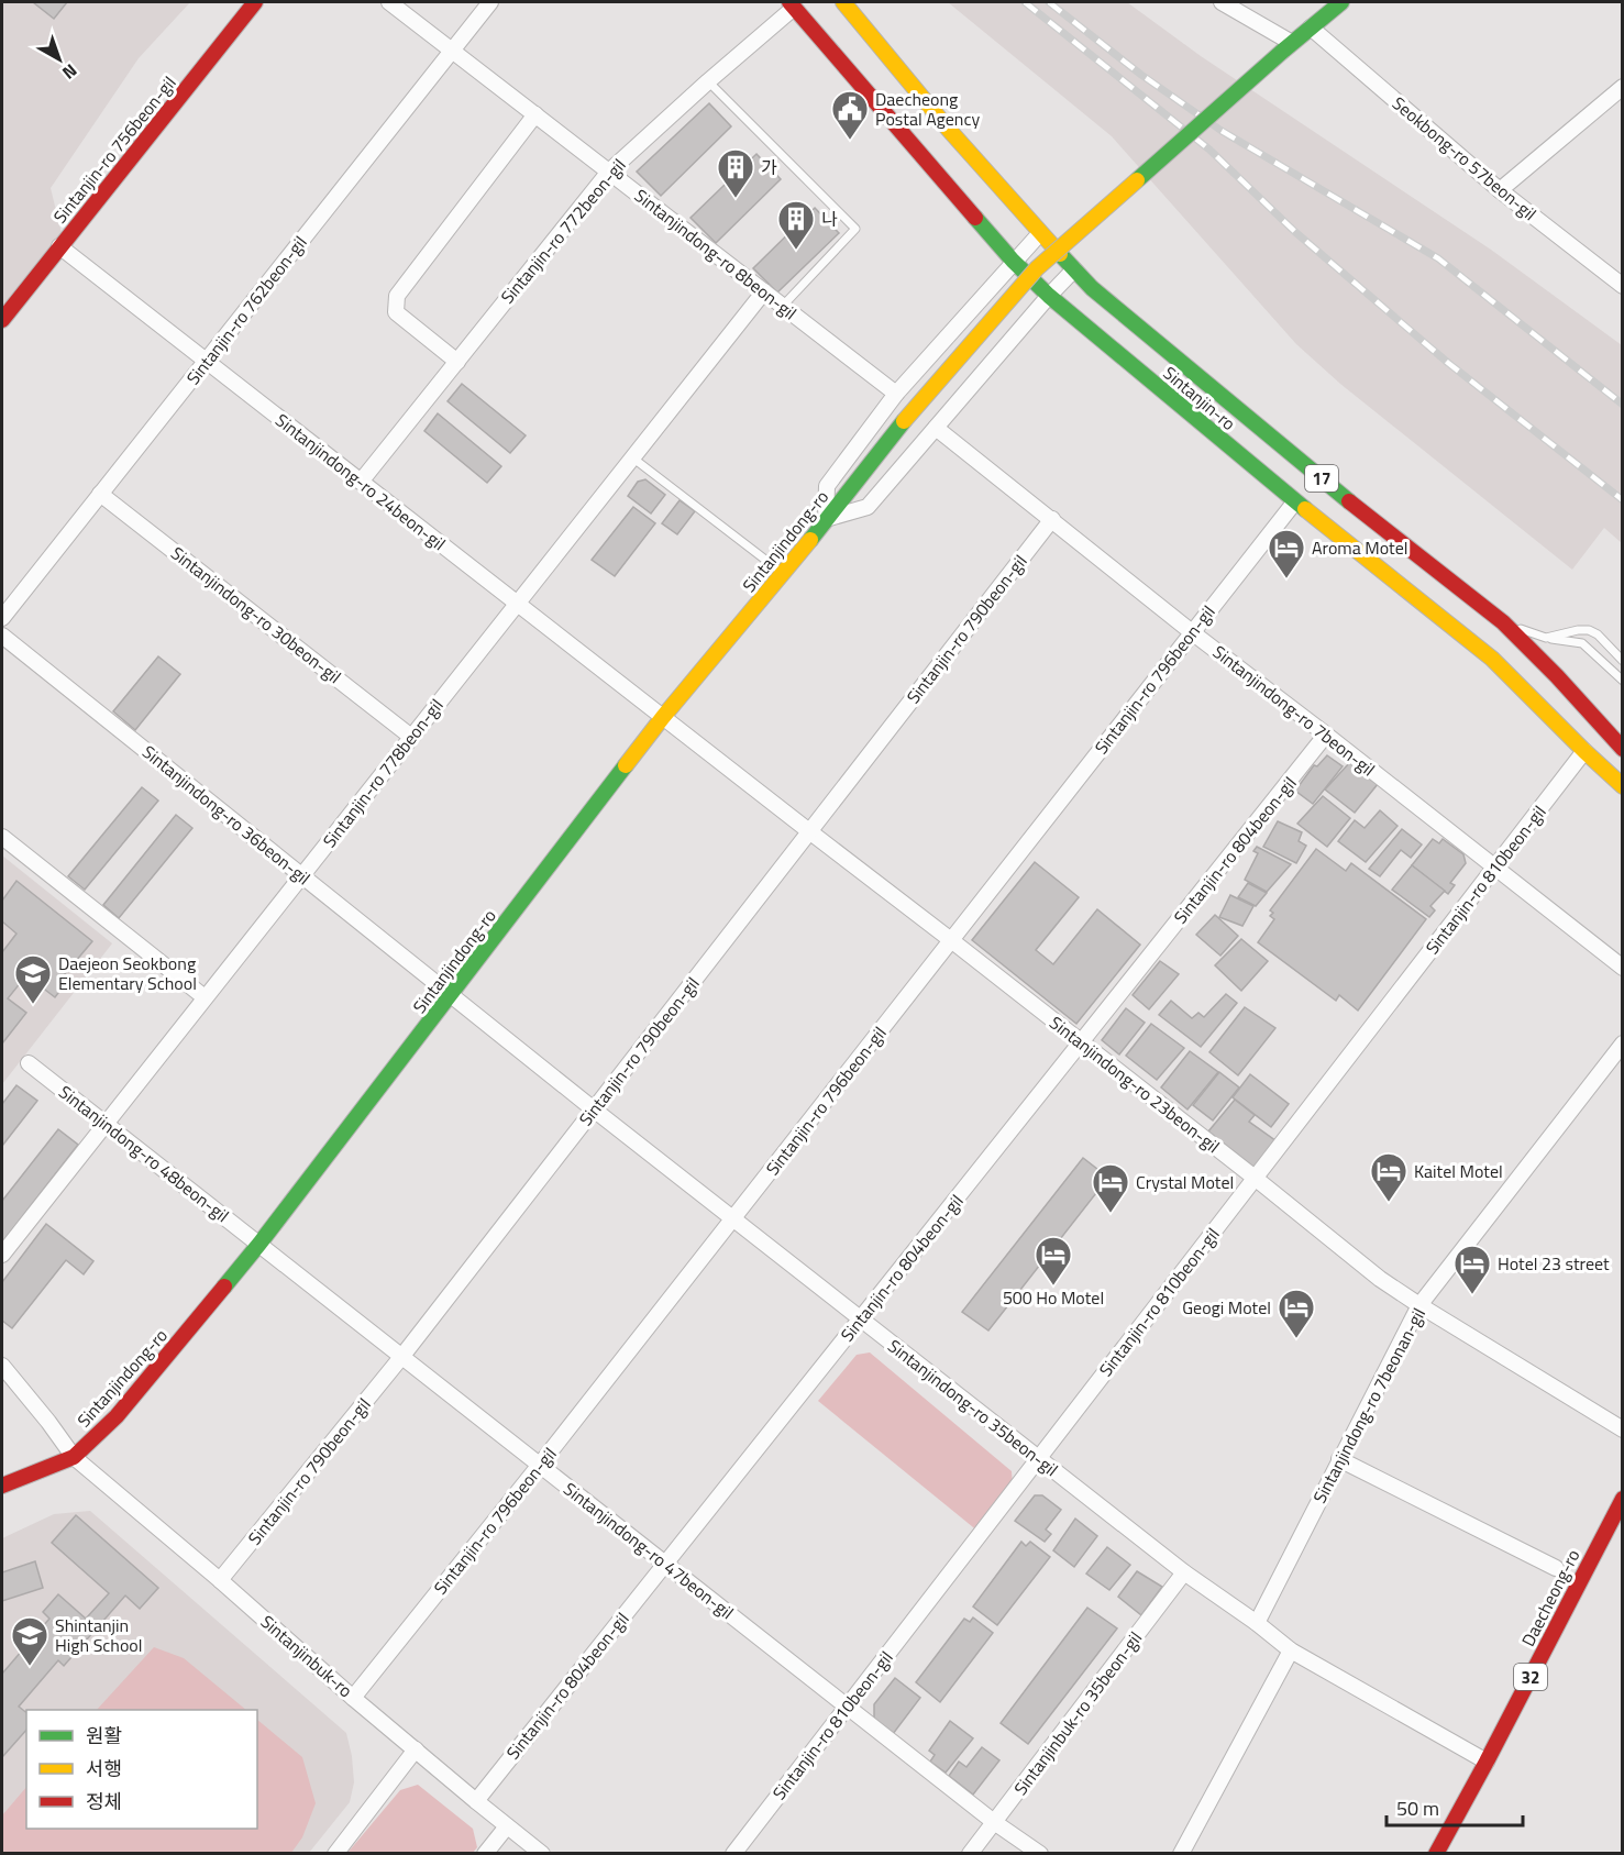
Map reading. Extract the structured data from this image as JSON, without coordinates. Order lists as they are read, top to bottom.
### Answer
{
  "streets": {
    "main road": [
      "Sintanjin-ro 756beon-gil",
      "Sintanjin-ro",
      "17",
      "Sintanjindong-ro",
      "Daecheong-ro",
      "32"
    ],
    "street": [
      "Seokbong-ro 57beon-gil",
      "Sintanjin-ro 772beon-gil",
      "Sintanjindong-ro 8beon-gil",
      "Sintanjin-ro 762beon-gil",
      "Sintanjindong-ro 24beon-gil",
      "Sintanjindong-ro 30beon-gil",
      "Sintanjin-ro 790beon-gil",
      "Sintanjin-ro 796beon-gil",
      "Sintanjindong-ro 7beon-gil",
      "Sintanjin-ro 778beon-gil",
      "Sintanjindong-ro 36beon-gil",
      "Sintanjin-ro 804beon-gil",
      "Sintanjin-ro 810beon-gil",
      "Sintanjindong-ro 23beon-gil",
      "Sintanjindong-ro 48beon-gil",
      "Sintanjindong-ro 7beonan-gil",
      "Sintanjindong-ro 35beon-gil",
      "Sintanjindong-ro 47beon-gil",
      "Sintanjinbuk-ro",
      "Sintanjinbuk-ro 35beon-gil"
    ]
  },
  "crossings": [
    ["Sintanjin-ro 756beon-gil", "Sintanjindong-ro 24beon-gil"],
    ["Seokbong-ro 57beon-gil", "Sintanjindong-ro"],
    ["Sintanjin-ro 772beon-gil", "Sintanjindong-ro 8beon-gil"],
    ["Sintanjin-ro 772beon-gil", "Sintanjin-ro"],
    ["Sintanjin-ro 772beon-gil", "Sintanjindong-ro 24beon-gil"],
    ["Sintanjindong-ro 8beon-gil", "Sintanjin-ro 762beon-gil"],
    ["Sintanjindong-ro 8beon-gil", "Sintanjin-ro 778beon-gil"],
    ["Sintanjin-ro 762beon-gil", "Sintanjindong-ro 24beon-gil"],
    ["Sintanjin-ro 762beon-gil", "Sintanjindong-ro 30beon-gil"],
    ["Sintanjin-ro", "Sintanjin-ro 796beon-gil"],
    ["Sintanjin-ro", "Sintanjin-ro 810beon-gil"],
    ["Sintanjindong-ro 24beon-gil", "Sintanjindong-ro"],
    ["Sintanjindong-ro 24beon-gil", "Sintanjin-ro 778beon-gil"],
    ["Sintanjindong-ro 24beon-gil", "Sintanjindong-ro 23beon-gil"],
    ["Sintanjindong-ro", "Sintanjindong-ro 36beon-gil"],
    ["Sintanjindong-ro", "Sintanjindong-ro 23beon-gil"],
    ["Sintanjindong-ro", "Sintanjindong-ro 48beon-gil"],
    ["Sintanjindong-ro", "Sintanjindong-ro 35beon-gil"],
    ["Sintanjindong-ro", "Sintanjindong-ro 47beon-gil"],
    ["Sintanjindong-ro", "Sintanjinbuk-ro"],
    ["Sintanjindong-ro 30beon-gil", "Sintanjin-ro 778beon-gil"],
    ["Sintanjin-ro 790beon-gil", "Sintanjindong-ro 7beon-gil"],
    ["Sintanjin-ro 790beon-gil", "Sintanjindong-ro 23beon-gil"],
    ["Sintanjin-ro 790beon-gil", "Sintanjindong-ro 35beon-gil"],
    ["Sintanjin-ro 790beon-gil", "Sintanjindong-ro 47beon-gil"],
    ["Sintanjin-ro 790beon-gil", "Sintanjinbuk-ro"],
    ["Sintanjin-ro 796beon-gil", "Sintanjindong-ro 7beon-gil"],
    ["Sintanjin-ro 796beon-gil", "Sintanjindong-ro 23beon-gil"],
    ["Sintanjin-ro 796beon-gil", "Sintanjindong-ro 35beon-gil"],
    ["Sintanjin-ro 796beon-gil", "Sintanjindong-ro 47beon-gil"],
    ["Sintanjin-ro 796beon-gil", "Sintanjinbuk-ro"],
    ["Sintanjindong-ro 7beon-gil", "Sintanjin-ro 804beon-gil"],
    ["Sintanjindong-ro 7beon-gil", "Sintanjin-ro 810beon-gil"],
    ["Sintanjin-ro 778beon-gil", "Sintanjindong-ro 36beon-gil"],
    ["Sintanjin-ro 778beon-gil", "Sintanjindong-ro 48beon-gil"],
    ["Sintanjindong-ro 36beon-gil", "Sintanjindong-ro 35beon-gil"],
    ["Sintanjin-ro 804beon-gil", "Sintanjindong-ro 23beon-gil"],
    ["Sintanjin-ro 804beon-gil", "Sintanjindong-ro 35beon-gil"],
    ["Sintanjin-ro 804beon-gil", "Sintanjindong-ro 47beon-gil"],
    ["Sintanjin-ro 804beon-gil", "Sintanjinbuk-ro"],
    ["Sintanjin-ro 810beon-gil", "Sintanjindong-ro 23beon-gil"],
    ["Sintanjin-ro 810beon-gil", "Sintanjindong-ro 35beon-gil"],
    ["Sintanjin-ro 810beon-gil", "Sintanjindong-ro 47beon-gil"],
    ["Sintanjindong-ro 23beon-gil", "Sintanjindong-ro 7beonan-gil"],
    ["Sintanjindong-ro 48beon-gil", "Sintanjindong-ro 47beon-gil"],
    ["Sintanjindong-ro 7beonan-gil", "Sintanjindong-ro 35beon-gil"],
    ["Sintanjindong-ro 35beon-gil", "Daecheong-ro"],
    ["Sintanjindong-ro 35beon-gil", "Sintanjinbuk-ro 35beon-gil"],
    ["Sintanjindong-ro 47beon-gil", "Sintanjinbuk-ro 35beon-gil"]
  ],
  "places": {
    "public building": ["Daecheong Postal Agency"],
    "building": ["가", "나"],
    "hotel": [
      "Aroma Motel",
      "Kaitel Motel",
      "Crystal Motel",
      "500 Ho Motel",
      "Hotel 23 street",
      "Geogi Motel"
    ],
    "school or university": ["Daejeon Seokbong Elementary School", "Shintanjin High School"]
  },
  "legend": ["원활", "서행", "정체"],
  "scale_bar": "50 m",
  "north": "bottom right"
}
